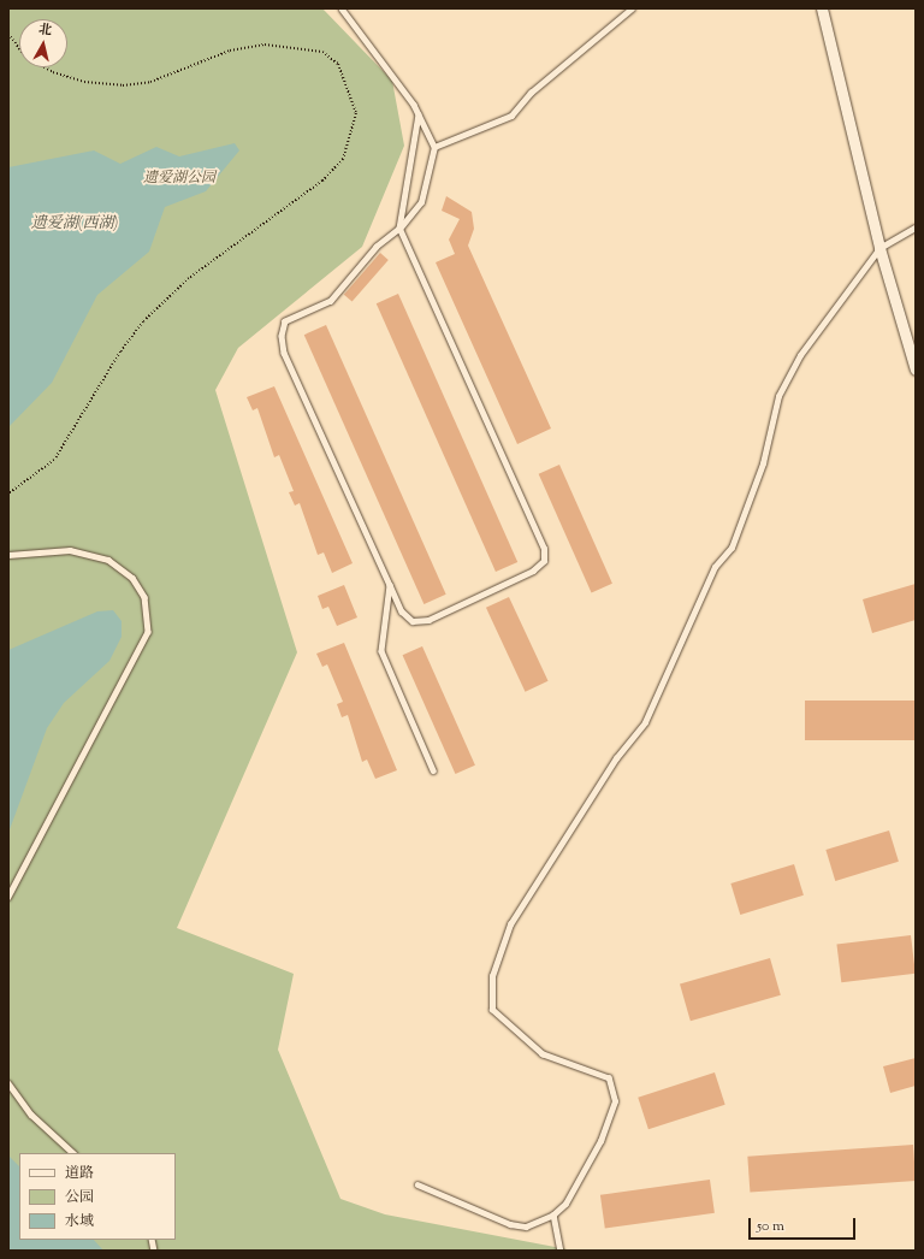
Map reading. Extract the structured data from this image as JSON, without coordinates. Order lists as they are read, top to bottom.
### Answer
{
  "water": ["遗爱湖(西湖)"],
  "parks": ["遗爱湖公园"],
  "legend": ["道路", "公园", "水域"],
  "scale_bar": "50 m",
  "north": "top"
}
